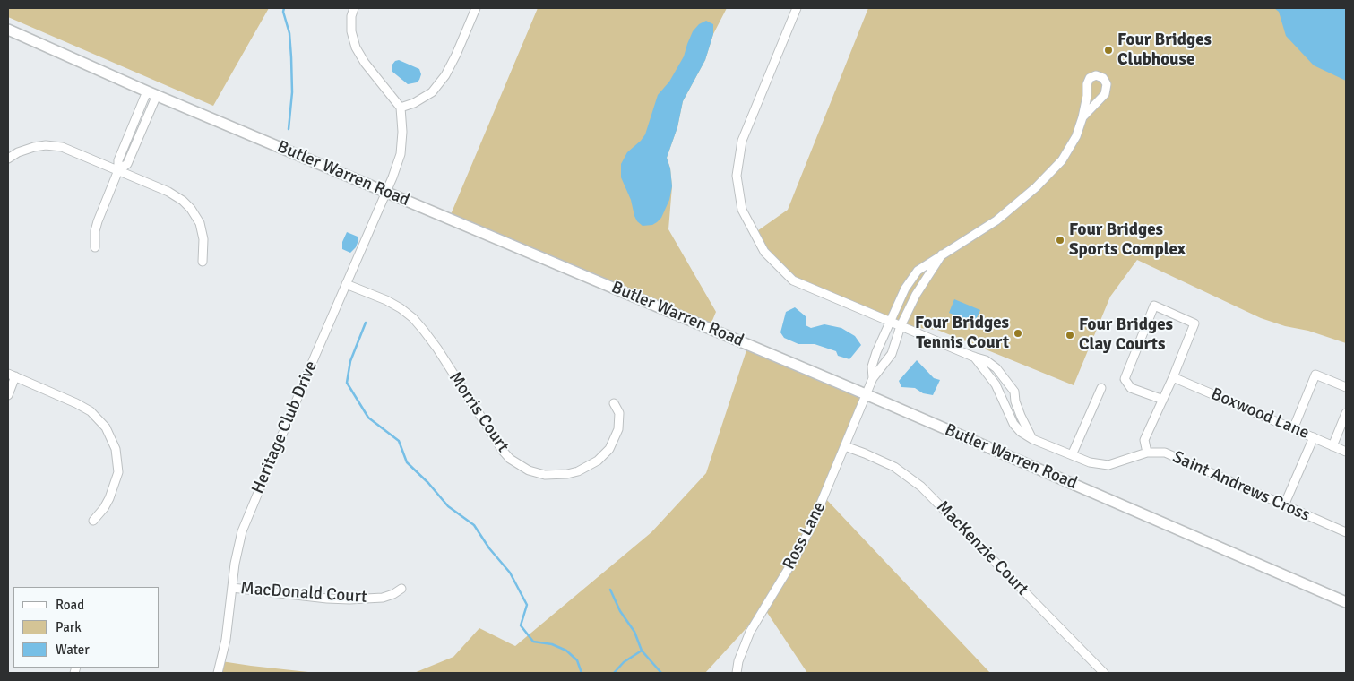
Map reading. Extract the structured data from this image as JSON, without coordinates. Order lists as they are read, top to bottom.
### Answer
{
  "streets": {
    "main road": ["Butler Warren Road"],
    "street": [
      "Morris Court",
      "Boxwood Lane",
      "Heritage Club Drive",
      "Saint Andrews Cross",
      "Ross Lane",
      "MacKenzie Court",
      "MacDonald Court"
    ]
  },
  "crossings": [
    ["Butler Warren Road", "Heritage Club Drive"],
    ["Butler Warren Road", "Ross Lane"],
    ["Morris Court", "Heritage Club Drive"],
    ["Heritage Club Drive", "MacDonald Court"],
    ["Ross Lane", "MacKenzie Court"]
  ],
  "places": [
    "Four Bridges Clubhouse",
    "Four Bridges Sports Complex",
    "Four Bridges Tennis Court",
    "Four Bridges Clay Courts"
  ],
  "legend": ["Road", "Park", "Water"]
}
